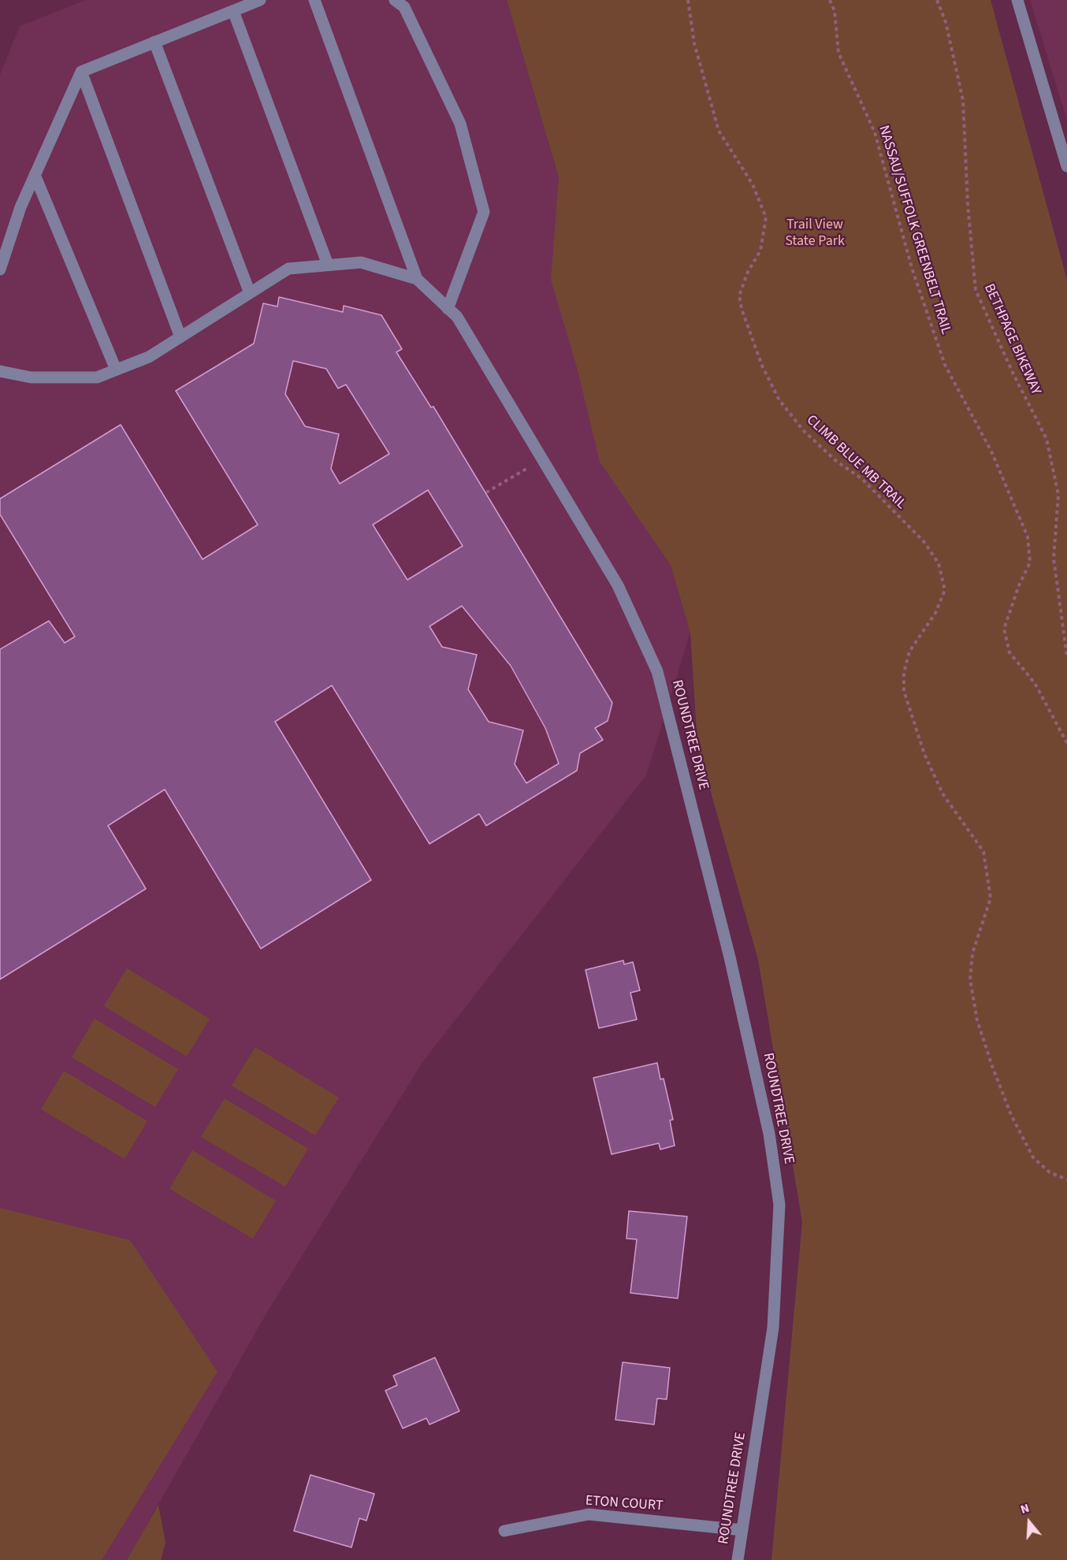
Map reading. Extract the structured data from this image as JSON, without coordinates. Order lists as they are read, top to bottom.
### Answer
{
  "streets": {
    "street": ["ROUNDTREE DRIVE", "ETON COURT"],
    "path": ["NASSAU/SUFFOLK GREENBELT TRAIL", "BETHPAGE BIKEWAY", "CLIMB BLUE MB TRAIL"]
  },
  "crossings": [
    ["ROUNDTREE DRIVE", "ETON COURT"]
  ],
  "parks": ["Trail View State Park"],
  "north": "top"
}
